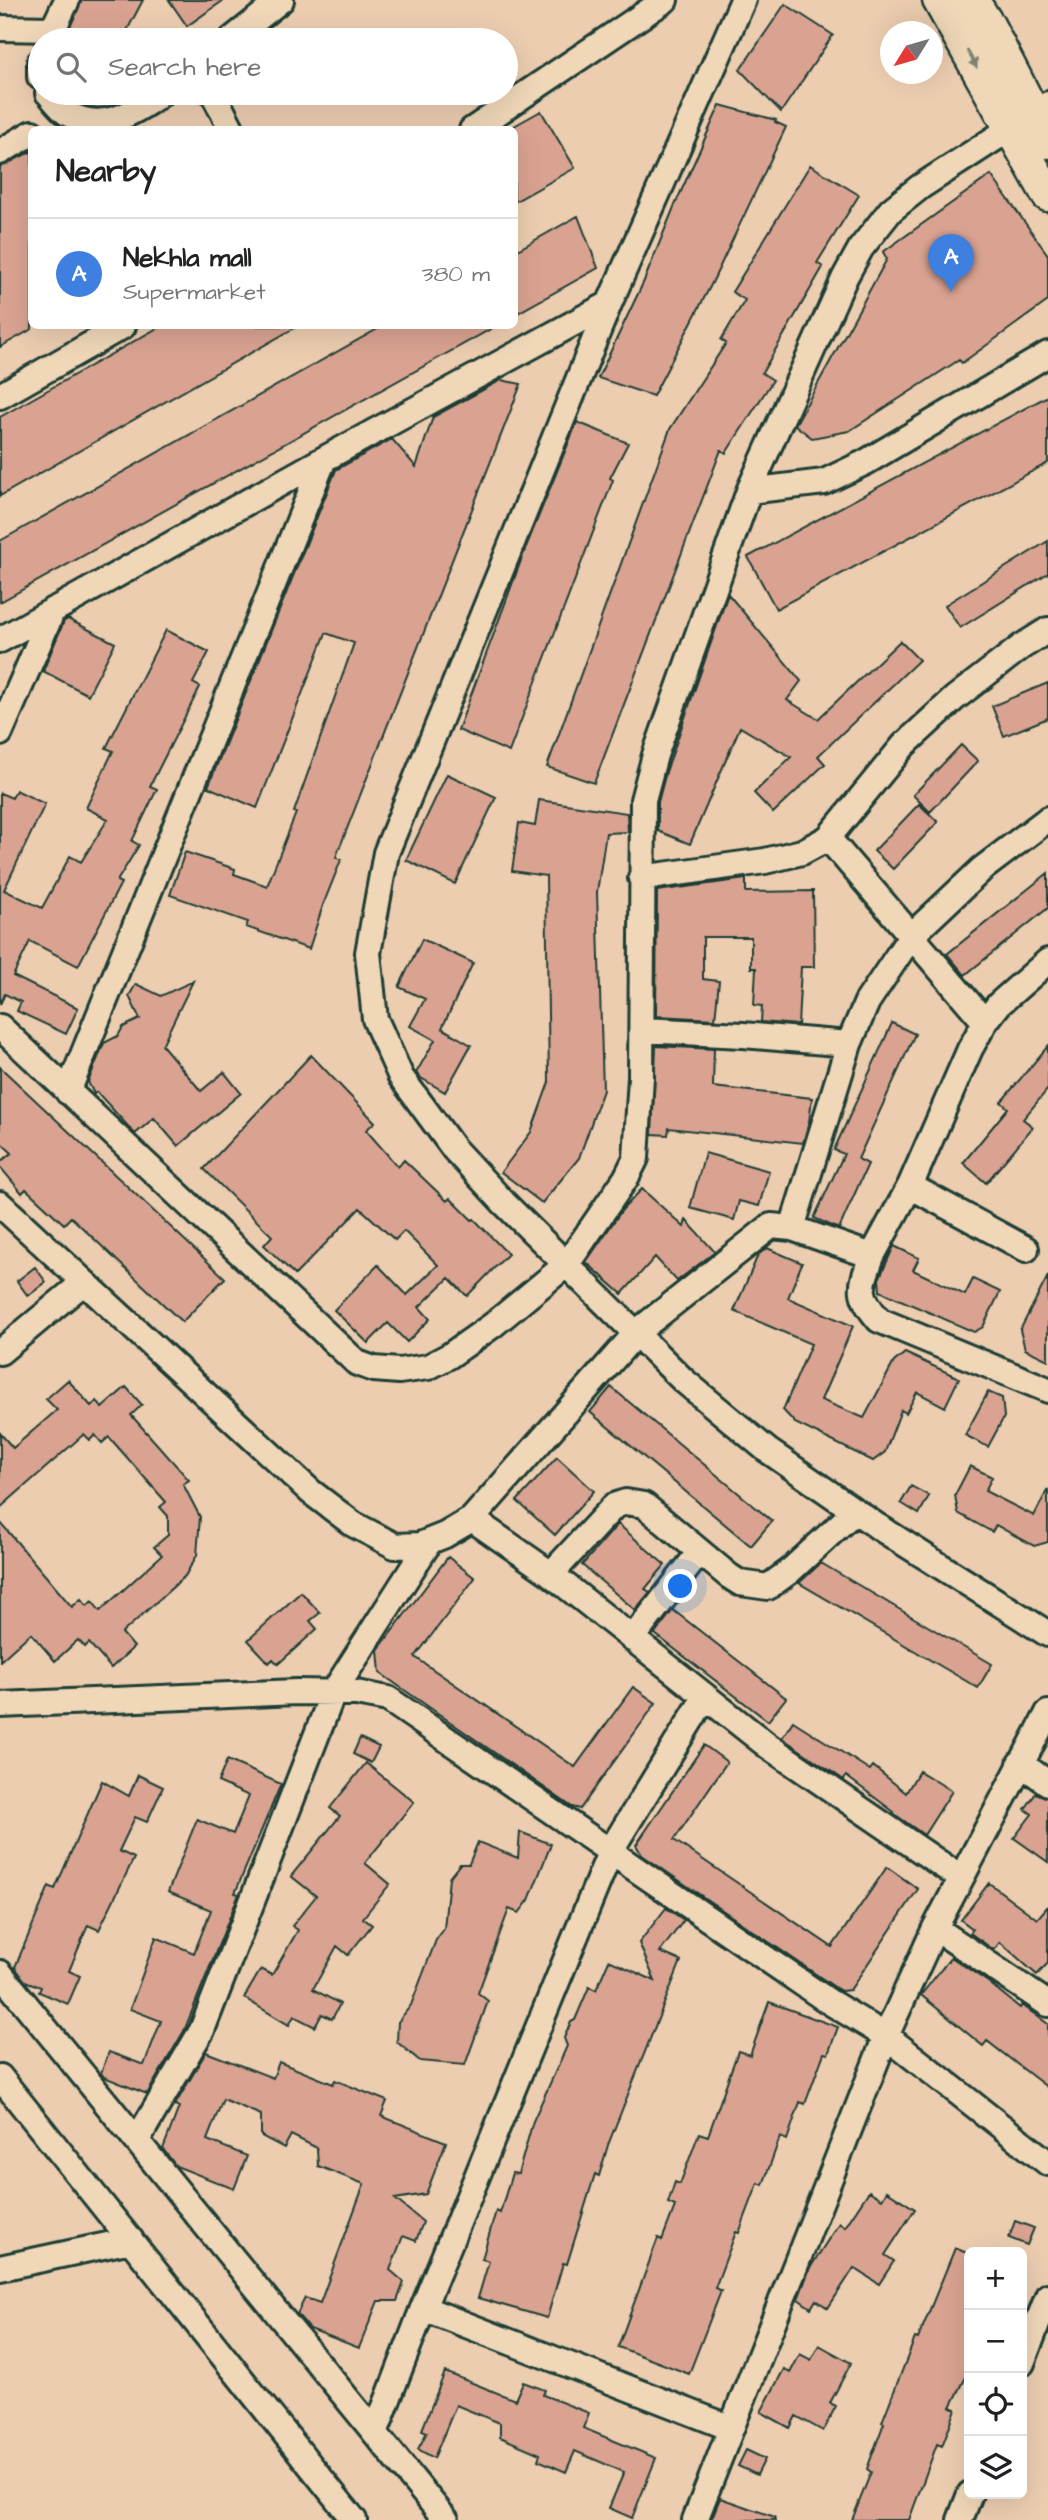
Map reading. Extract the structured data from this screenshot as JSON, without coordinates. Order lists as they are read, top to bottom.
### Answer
{
  "north": "bottom left",
  "page": {
    "search": "Search here",
    "heading": "Nearby",
    "list": [
      {
        "mark": "A",
        "name": "Nekhla mall",
        "note": "Supermarket",
        "value": "380 m"
      }
    ],
    "pins": "A",
    "map_buttons": ["+", "−"]
  }
}
